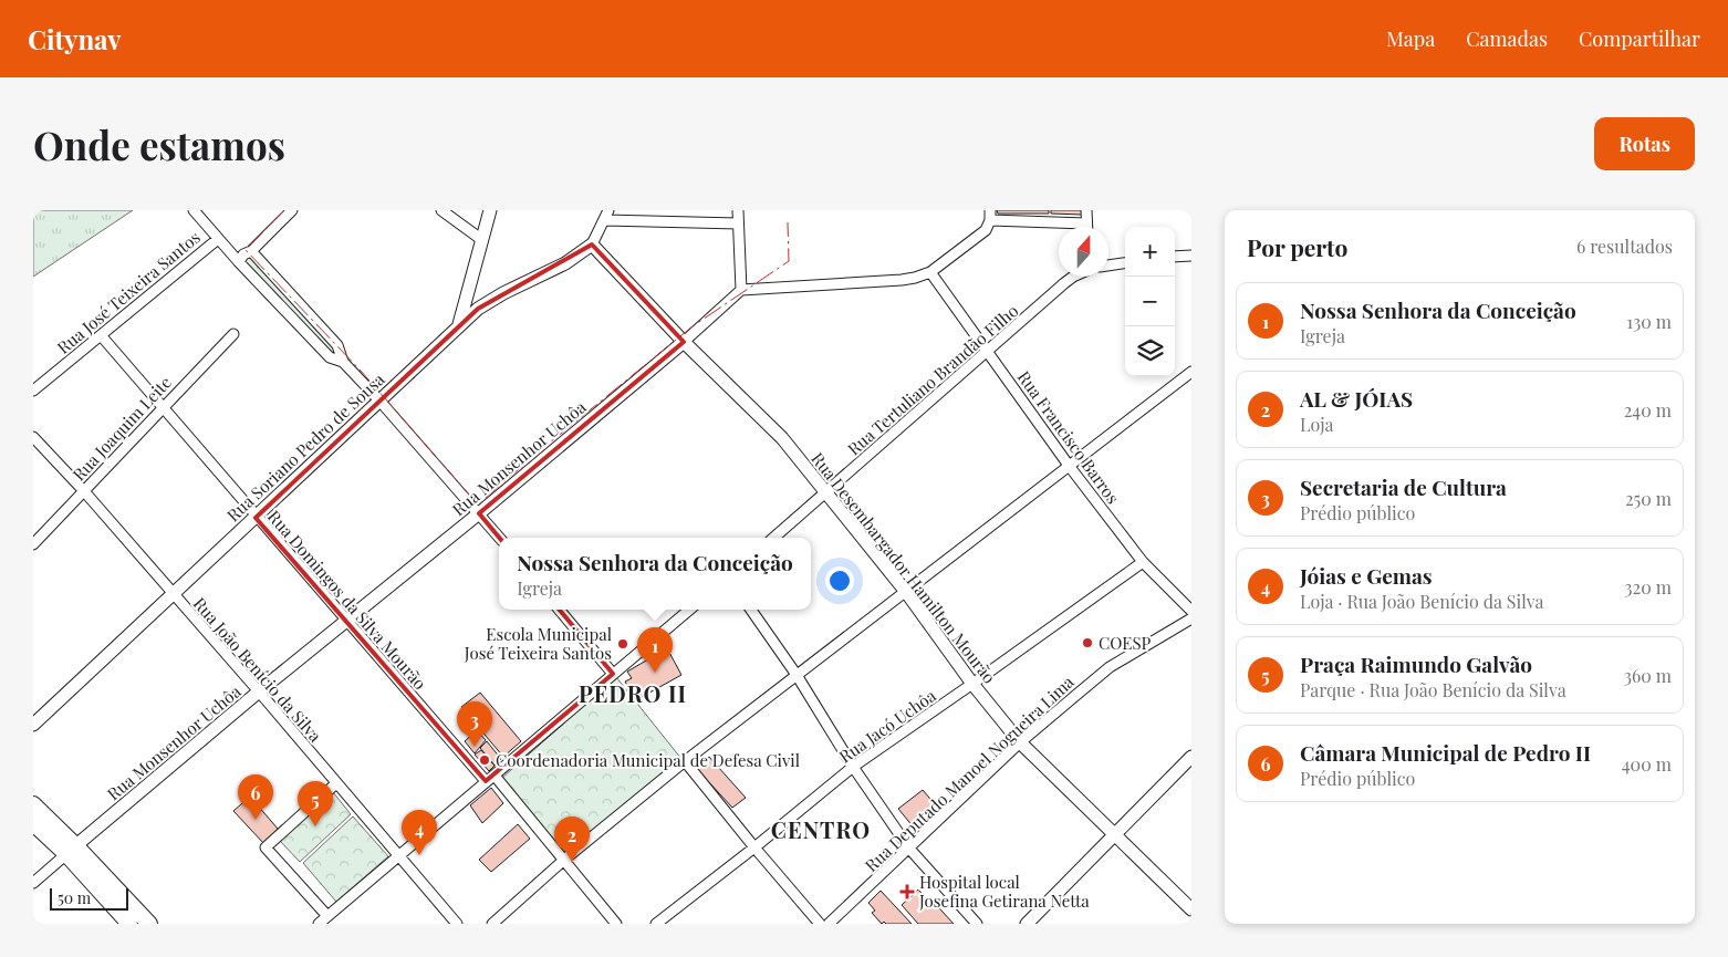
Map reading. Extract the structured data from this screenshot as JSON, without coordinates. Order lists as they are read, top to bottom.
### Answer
{
  "streets": {
    "street": [
      "Rua José Teixeira Santos",
      "Rua Tertuliano Brandão Filho",
      "Rua Joaquim Leite",
      "Rua Francisco Barros",
      "Rua Soriano Pedro de Sousa",
      "Rua Monsenhor Uchôa",
      "Rua Desembargador Hamilton Mourão",
      "Rua Domingos da Silva Mourão",
      "Rua João Benício da Silva",
      "Rua Jacó Uchôa",
      "Rua Deputado Manoel Nogueira Lima"
    ]
  },
  "crossings": [
    ["Rua José Teixeira Santos", "Rua Domingos da Silva Mourão"],
    ["Rua Tertuliano Brandão Filho", "Rua Francisco Barros"],
    ["Rua Tertuliano Brandão Filho", "Rua Desembargador Hamilton Mourão"],
    ["Rua Joaquim Leite", "Rua Domingos da Silva Mourão"],
    ["Rua Joaquim Leite", "Rua João Benício da Silva"],
    ["Rua Francisco Barros", "Rua Jacó Uchôa"],
    ["Rua Soriano Pedro de Sousa", "Rua Desembargador Hamilton Mourão"],
    ["Rua Soriano Pedro de Sousa", "Rua Domingos da Silva Mourão"],
    ["Rua Soriano Pedro de Sousa", "Rua João Benício da Silva"],
    ["Rua Monsenhor Uchôa", "Rua Desembargador Hamilton Mourão"],
    ["Rua Monsenhor Uchôa", "Rua Domingos da Silva Mourão"],
    ["Rua Monsenhor Uchôa", "Rua João Benício da Silva"],
    ["Rua Desembargador Hamilton Mourão", "Rua Jacó Uchôa"],
    ["Rua Desembargador Hamilton Mourão", "Rua Deputado Manoel Nogueira Lima"]
  ],
  "districts": ["PEDRO II", "CENTRO"],
  "places": {
    "other": ["COESP", "Escola Municipal José Teixeira Santos", "Coordenadoria Municipal de Defesa Civil"],
    "health": ["Hospital local Josefina Getirana Netta"]
  },
  "scale_bar": "50 m",
  "north": "top",
  "page": {
    "header": "Citynav",
    "nav": ["Mapa", "Camadas", "Compartilhar"],
    "buttons": "Rotas",
    "title": "Onde estamos",
    "heading": ["Por perto", "6 resultados"],
    "map_buttons": ["+", "−"],
    "list": [
      {
        "mark": "1",
        "name": "Nossa Senhora da Conceição",
        "note": "Igreja",
        "value": "130 m"
      },
      {
        "mark": "2",
        "name": "AL & JÓIAS",
        "note": "Loja",
        "value": "240 m"
      },
      {
        "mark": "3",
        "name": "Secretaria de Cultura",
        "note": "Prédio público",
        "value": "250 m"
      },
      {
        "mark": "4",
        "name": "Jóias e Gemas",
        "note": "Loja · Rua João Benício da Silva",
        "value": "320 m"
      },
      {
        "mark": "5",
        "name": "Praça Raimundo Galvão",
        "note": "Parque · Rua João Benício da Silva",
        "value": "360 m"
      },
      {
        "mark": "6",
        "name": "Câmara Municipal de Pedro II",
        "note": "Prédio público",
        "value": "400 m"
      }
    ],
    "popup": ["Nossa Senhora da Conceição", "Igreja"],
    "pins": [
      "1",
      "3",
      "6",
      "5",
      "4",
      "2"
    ],
    "scale": "50 m"
  }
}
